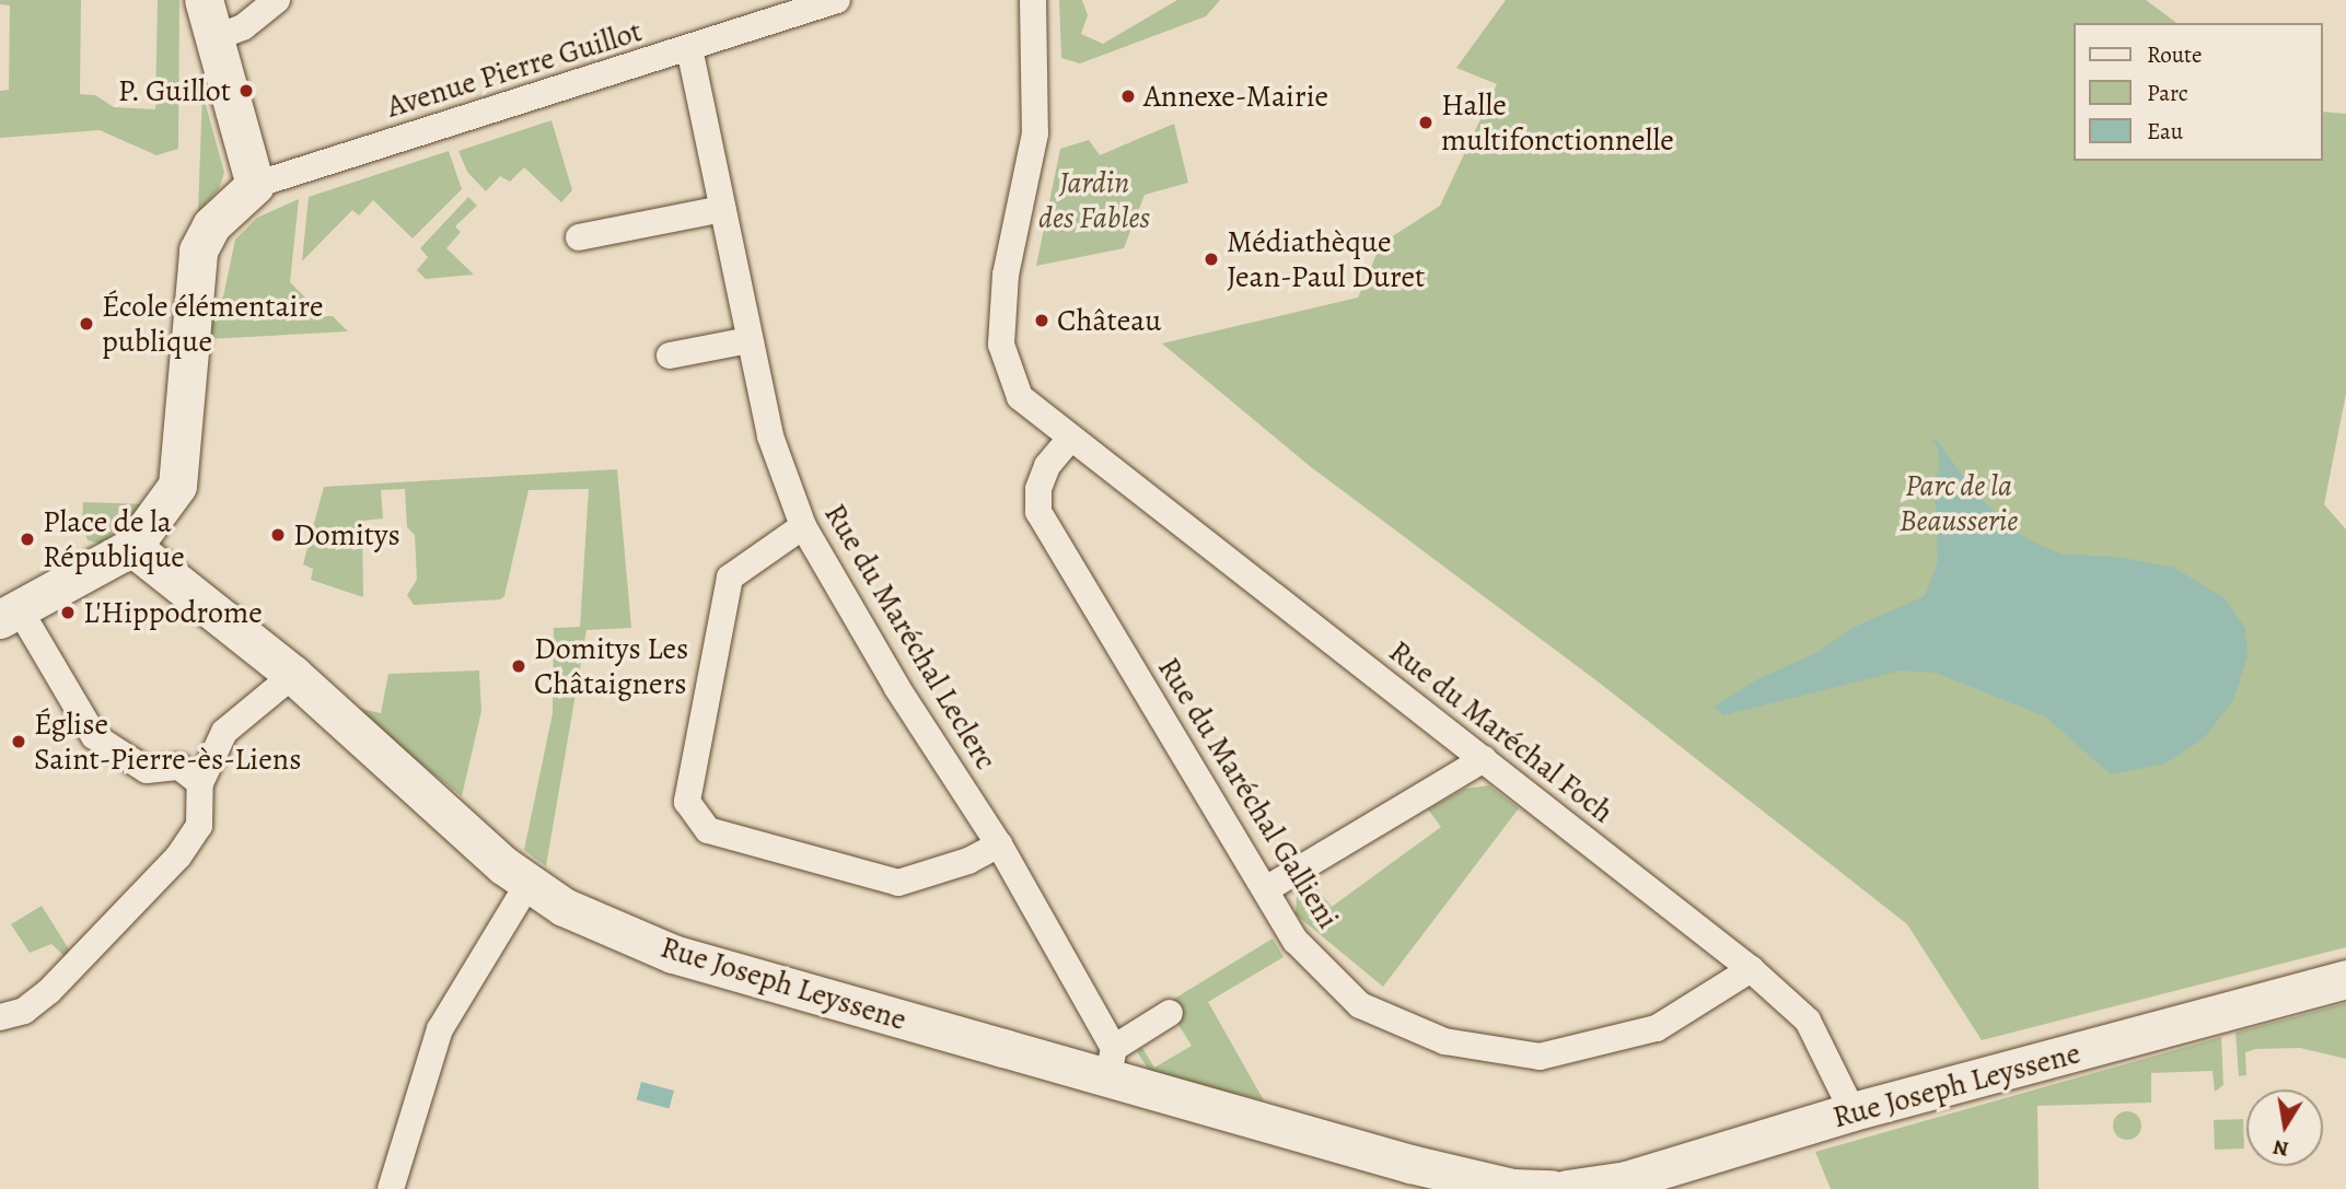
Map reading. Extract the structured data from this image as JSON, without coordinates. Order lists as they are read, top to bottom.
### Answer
{
  "streets": {
    "street": [
      "Avenue Pierre Guillot",
      "Rue du Maréchal Leclerc",
      "Rue du Maréchal Foch",
      "Rue du Maréchal Gallieni",
      "Rue Joseph Leyssene"
    ]
  },
  "crossings": [
    ["Avenue Pierre Guillot", "Rue du Maréchal Leclerc"],
    ["Rue du Maréchal Leclerc", "Rue Joseph Leyssene"],
    ["Rue du Maréchal Foch", "Rue du Maréchal Gallieni"],
    ["Rue du Maréchal Foch", "Rue Joseph Leyssene"]
  ],
  "parks": ["Jardin des Fables", "Parc de la Beausserie"],
  "places": [
    "P. Guillot",
    "Annexe-Mairie",
    "Halle multifonctionnelle",
    "Médiathèque Jean-Paul Duret",
    "Château",
    "École élémentaire publique",
    "Domitys",
    "Place de la République",
    "L'Hippodrome",
    "Domitys Les Châtaigners",
    "Église Saint-Pierre-ès-Liens"
  ],
  "legend": ["Route", "Parc", "Eau"],
  "north": "bottom"
}
